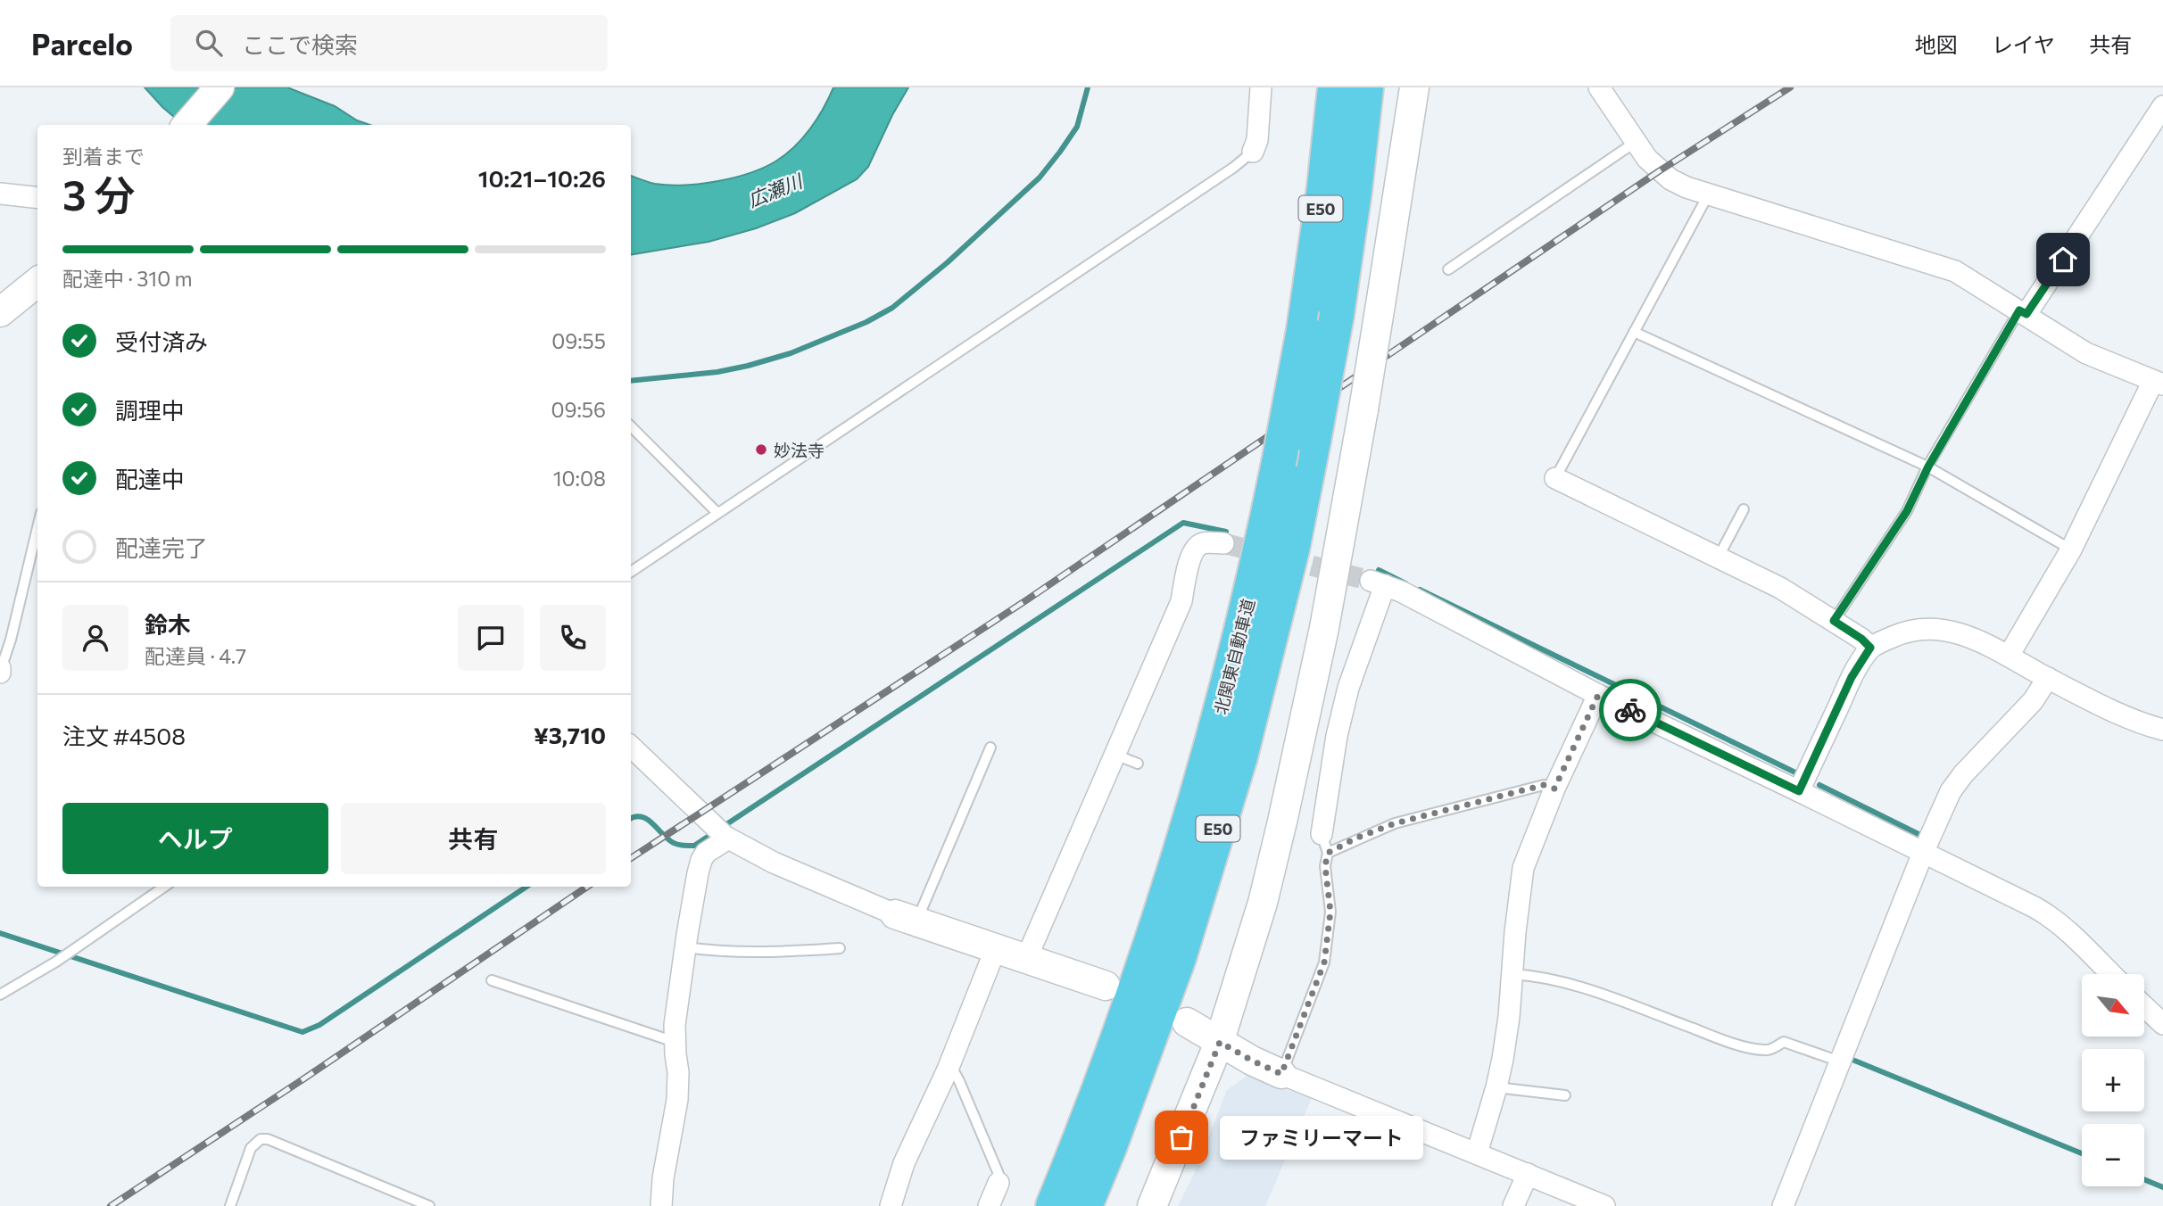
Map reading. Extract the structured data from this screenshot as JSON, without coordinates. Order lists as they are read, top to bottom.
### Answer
{
  "streets": {
    "highway": ["E50", "北関東自動車道"]
  },
  "water": ["広瀬川"],
  "places": ["妙法寺", "ファミリーマート"],
  "north": "bottom right",
  "page": {
    "header": "Parcelo",
    "search": "ここで検索",
    "nav": ["地図", "レイヤ", "共有"],
    "heading": ["3 分", "到着まで", "10:21–10:26"],
    "panel": [
      "鈴木",
      "配達員 · 4.7",
      "注文 #4508",
      "¥3,710"
    ],
    "bar": "配達中 · 310 m",
    "list": [
      ["受付済み", "09:55"],
      ["調理中", "09:56"],
      ["配達中", "10:08"],
      "配達完了"
    ],
    "buttons": ["ヘルプ", "共有"],
    "map_buttons": ["+", "−"],
    "bubble": "ファミリーマート"
  }
}
